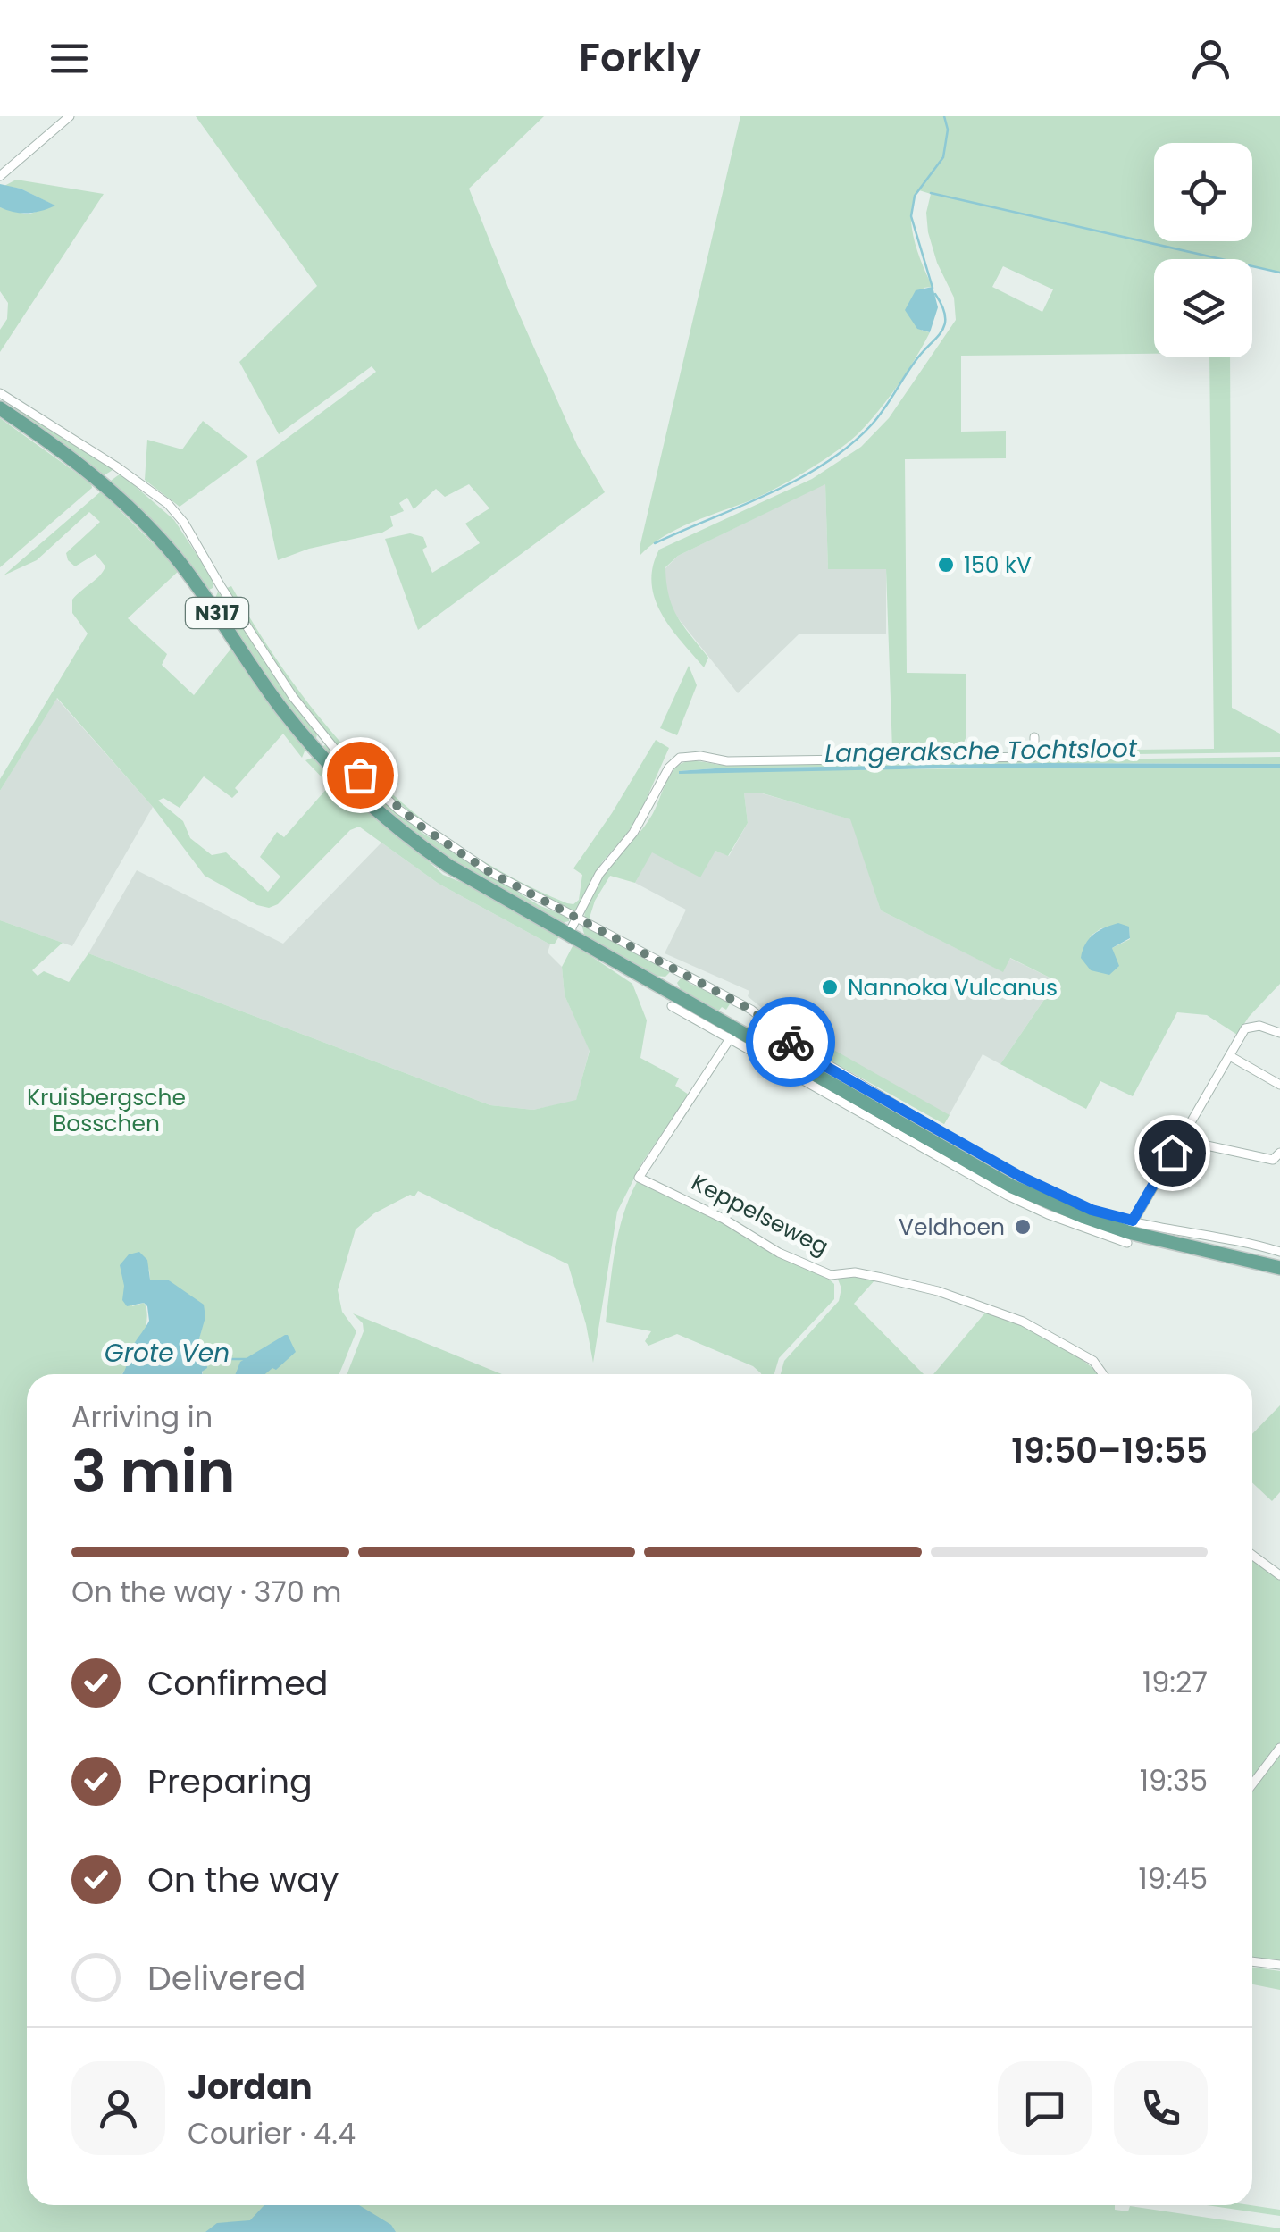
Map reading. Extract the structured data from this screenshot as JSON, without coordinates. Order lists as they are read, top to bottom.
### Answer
{
  "streets": {
    "main road": ["N317"],
    "street": ["Keppelseweg"]
  },
  "crossings": [
    ["N317", "Keppelseweg"]
  ],
  "water": ["Langeraksche Tochtsloot", "Grote Ven"],
  "parks": ["Kruisbergsche Bosschen"],
  "places": ["150 kV", "Nannoka Vulcanus", "Veldhoen"],
  "page": {
    "header": "Forkly",
    "heading": ["3 min", "Arriving in", "19:50–19:55"],
    "panel": ["Jordan", "Courier · 4.4"],
    "bar": "On the way · 370 m",
    "list": [
      ["Confirmed", "19:27"],
      ["Preparing", "19:35"],
      ["On the way", "19:45"],
      "Delivered"
    ]
  }
}
